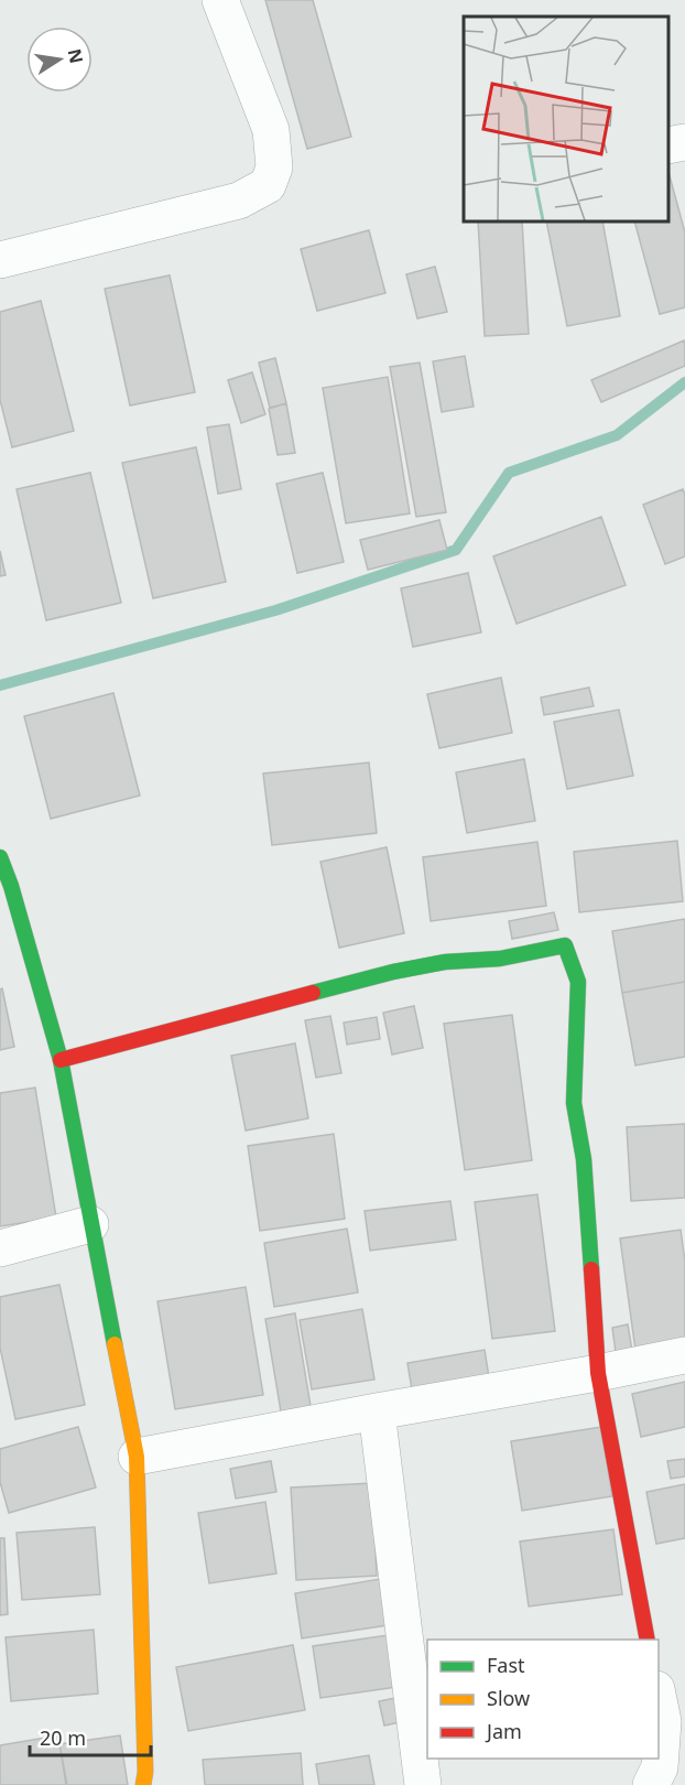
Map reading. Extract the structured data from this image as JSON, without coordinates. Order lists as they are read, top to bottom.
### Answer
{
  "legend": ["Fast", "Slow", "Jam"],
  "scale_bar": "20 m",
  "north": "right"
}
